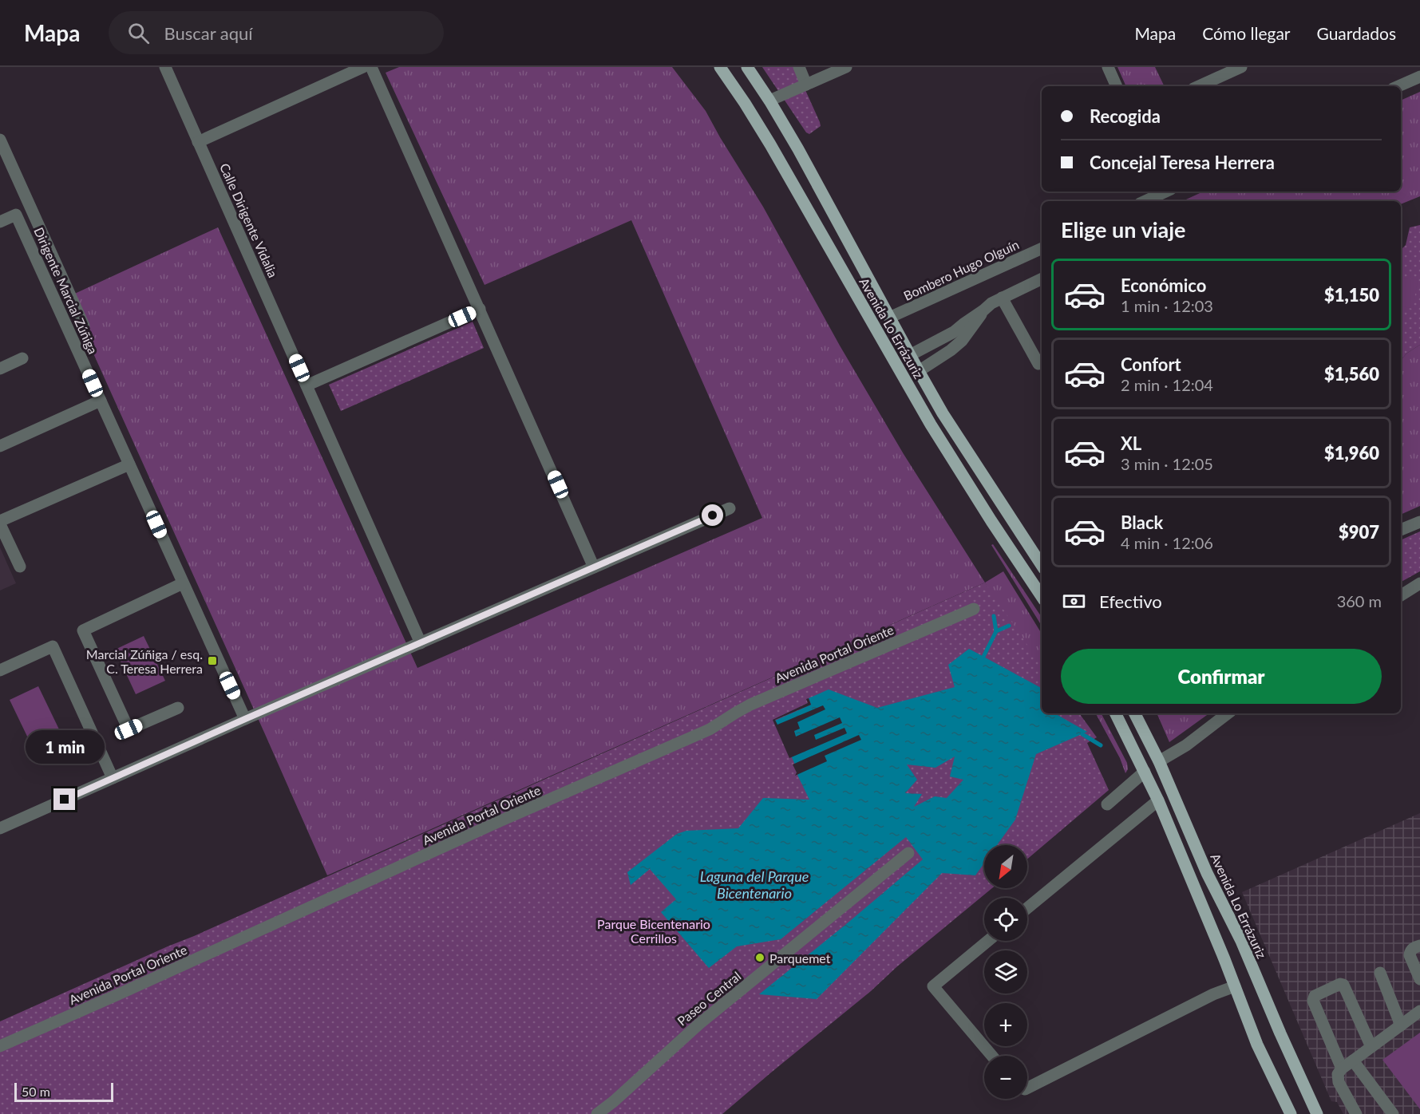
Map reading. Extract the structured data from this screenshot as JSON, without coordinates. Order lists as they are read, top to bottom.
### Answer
{
  "streets": {
    "main road": ["Avenida Lo Errázuriz"],
    "street": [
      "Calle Dirigente Vidalia",
      "Bombero Hugo Olguín",
      "Dirigente Marcial Zúñiga",
      "Avenida Portal Oriente",
      "Paseo Central"
    ]
  },
  "crossings": [
    ["Bombero Hugo Olguín", "Avenida Lo Errázuriz"]
  ],
  "water": ["Laguna del Parque Bicentenario"],
  "parks": ["Parque Bicentenario Cerrillos"],
  "places": {
    "transit": ["Marcial Zúñiga / esq. C. Teresa Herrera"],
    "other": ["Parquemet"]
  },
  "scale_bar": "50 m",
  "north": "bottom left",
  "page": {
    "header": "Mapa",
    "search": "Buscar aquí",
    "nav": ["Mapa", "Cómo llegar", "Guardados"],
    "banner": ["Recogida", "Concejal Teresa Herrera"],
    "heading": "Elige un viaje",
    "list": [
      {
        "name": "Económico",
        "note": "1 min · 12:03",
        "value": "$1,150"
      },
      {
        "name": "Confort",
        "note": "2 min · 12:04",
        "value": "$1,560"
      },
      {
        "name": "XL",
        "note": "3 min · 12:05",
        "value": "$1,960"
      },
      {
        "name": "Black",
        "note": "4 min · 12:06",
        "value": "$907"
      }
    ],
    "pay": ["Efectivo", "360 m"],
    "buttons": "Confirmar",
    "bubble": "1 min",
    "map_buttons": ["+", "−"],
    "scale": "50 m"
  }
}
